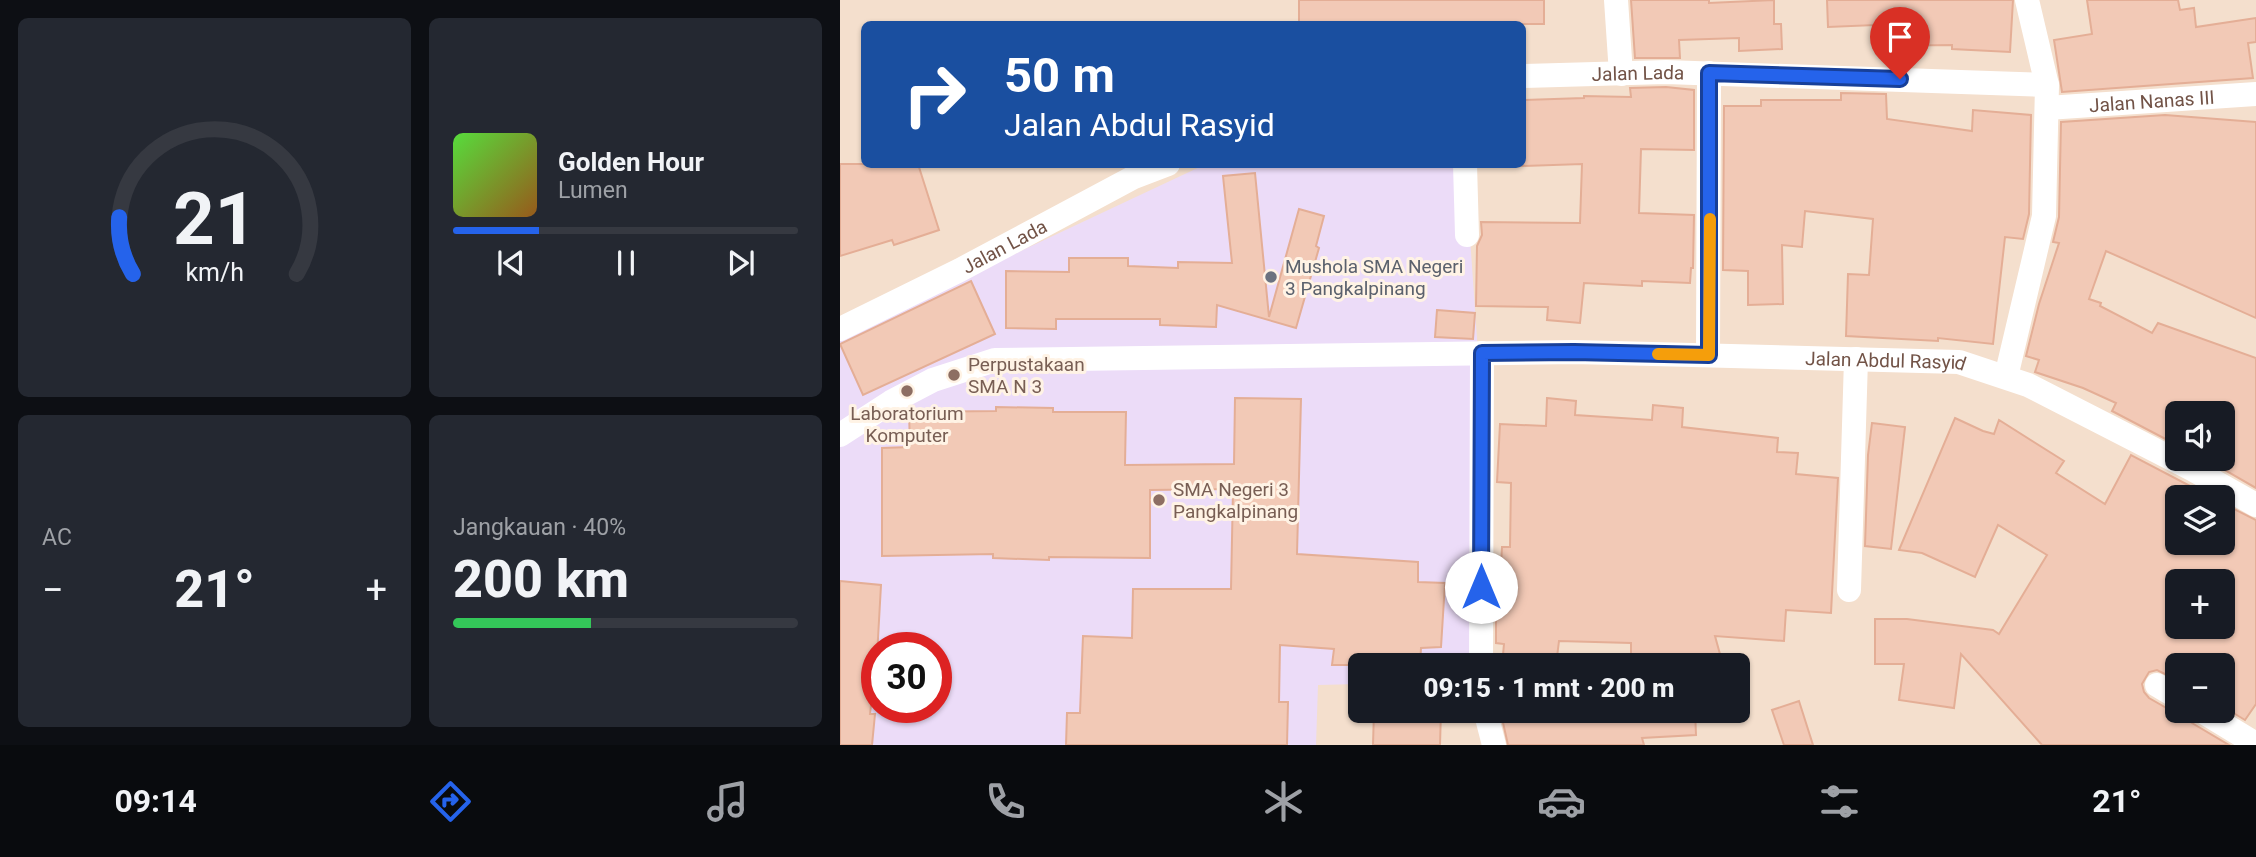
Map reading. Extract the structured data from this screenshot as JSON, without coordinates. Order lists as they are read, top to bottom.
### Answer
{
  "streets": {
    "street": ["Jalan Lada", "Jalan Nanas III", "Jalan Abdul Rasyid"]
  },
  "crossings": [
    ["Jalan Lada", "Jalan Nanas III"]
  ],
  "places": [
    "Mushola SMA Negeri 3 Pangkalpinang",
    "Perpustakaan SMA N 3",
    "Laboratorium Komputer",
    "SMA Negeri 3 Pangkalpinang"
  ],
  "page": {
    "turn": ["50 m", "Jalan Abdul Rasyid"],
    "song": ["Golden Hour", "Lumen"],
    "map_buttons": ["+", "−"],
    "tile": [
      "AC",
      ["Jangkauan · 40%", "200 km"]
    ],
    "heat": ["−", "21°", "+"],
    "limit": "30",
    "trip": "09:15 · 1 mnt · 200 m",
    "tabs": ["09:14", "21°"],
    "gauge": ["21", "km/h"]
  }
}
